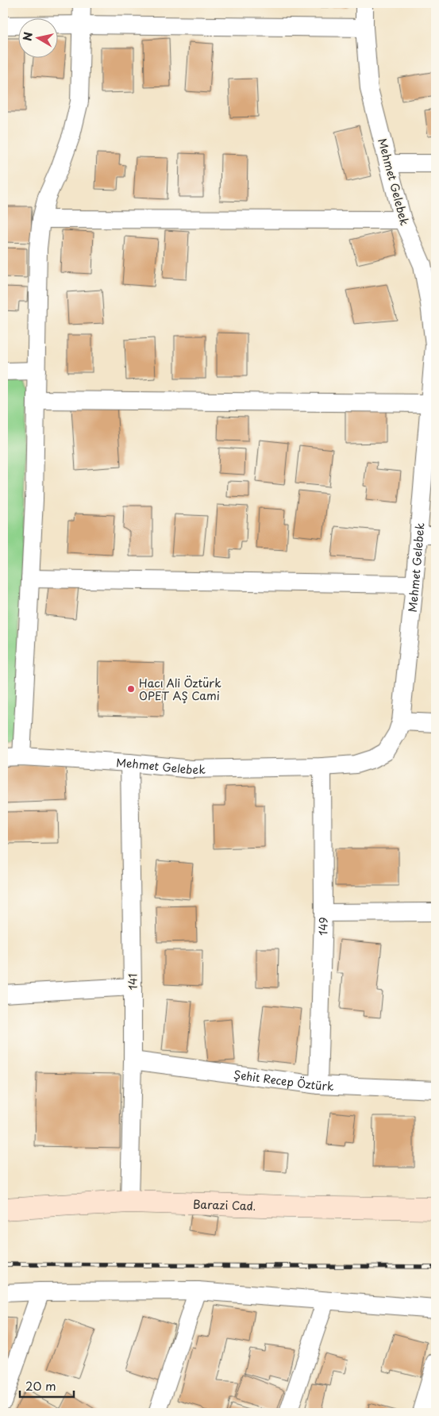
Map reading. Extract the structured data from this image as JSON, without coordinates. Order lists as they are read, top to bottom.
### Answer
{
  "streets": {
    "street": [
      "Mehmet Gelebek",
      "149",
      "141",
      "Şehit Recep Öztürk",
      "Barazi Cad."
    ]
  },
  "crossings": [
    ["Mehmet Gelebek", "149"],
    ["Mehmet Gelebek", "141"],
    ["149", "Şehit Recep Öztürk"],
    ["141", "Şehit Recep Öztürk"],
    ["141", "Barazi Cad."]
  ],
  "places": ["Hacı Ali Öztürk OPET AŞ Cami"],
  "scale_bar": "20 m",
  "north": "left"
}
